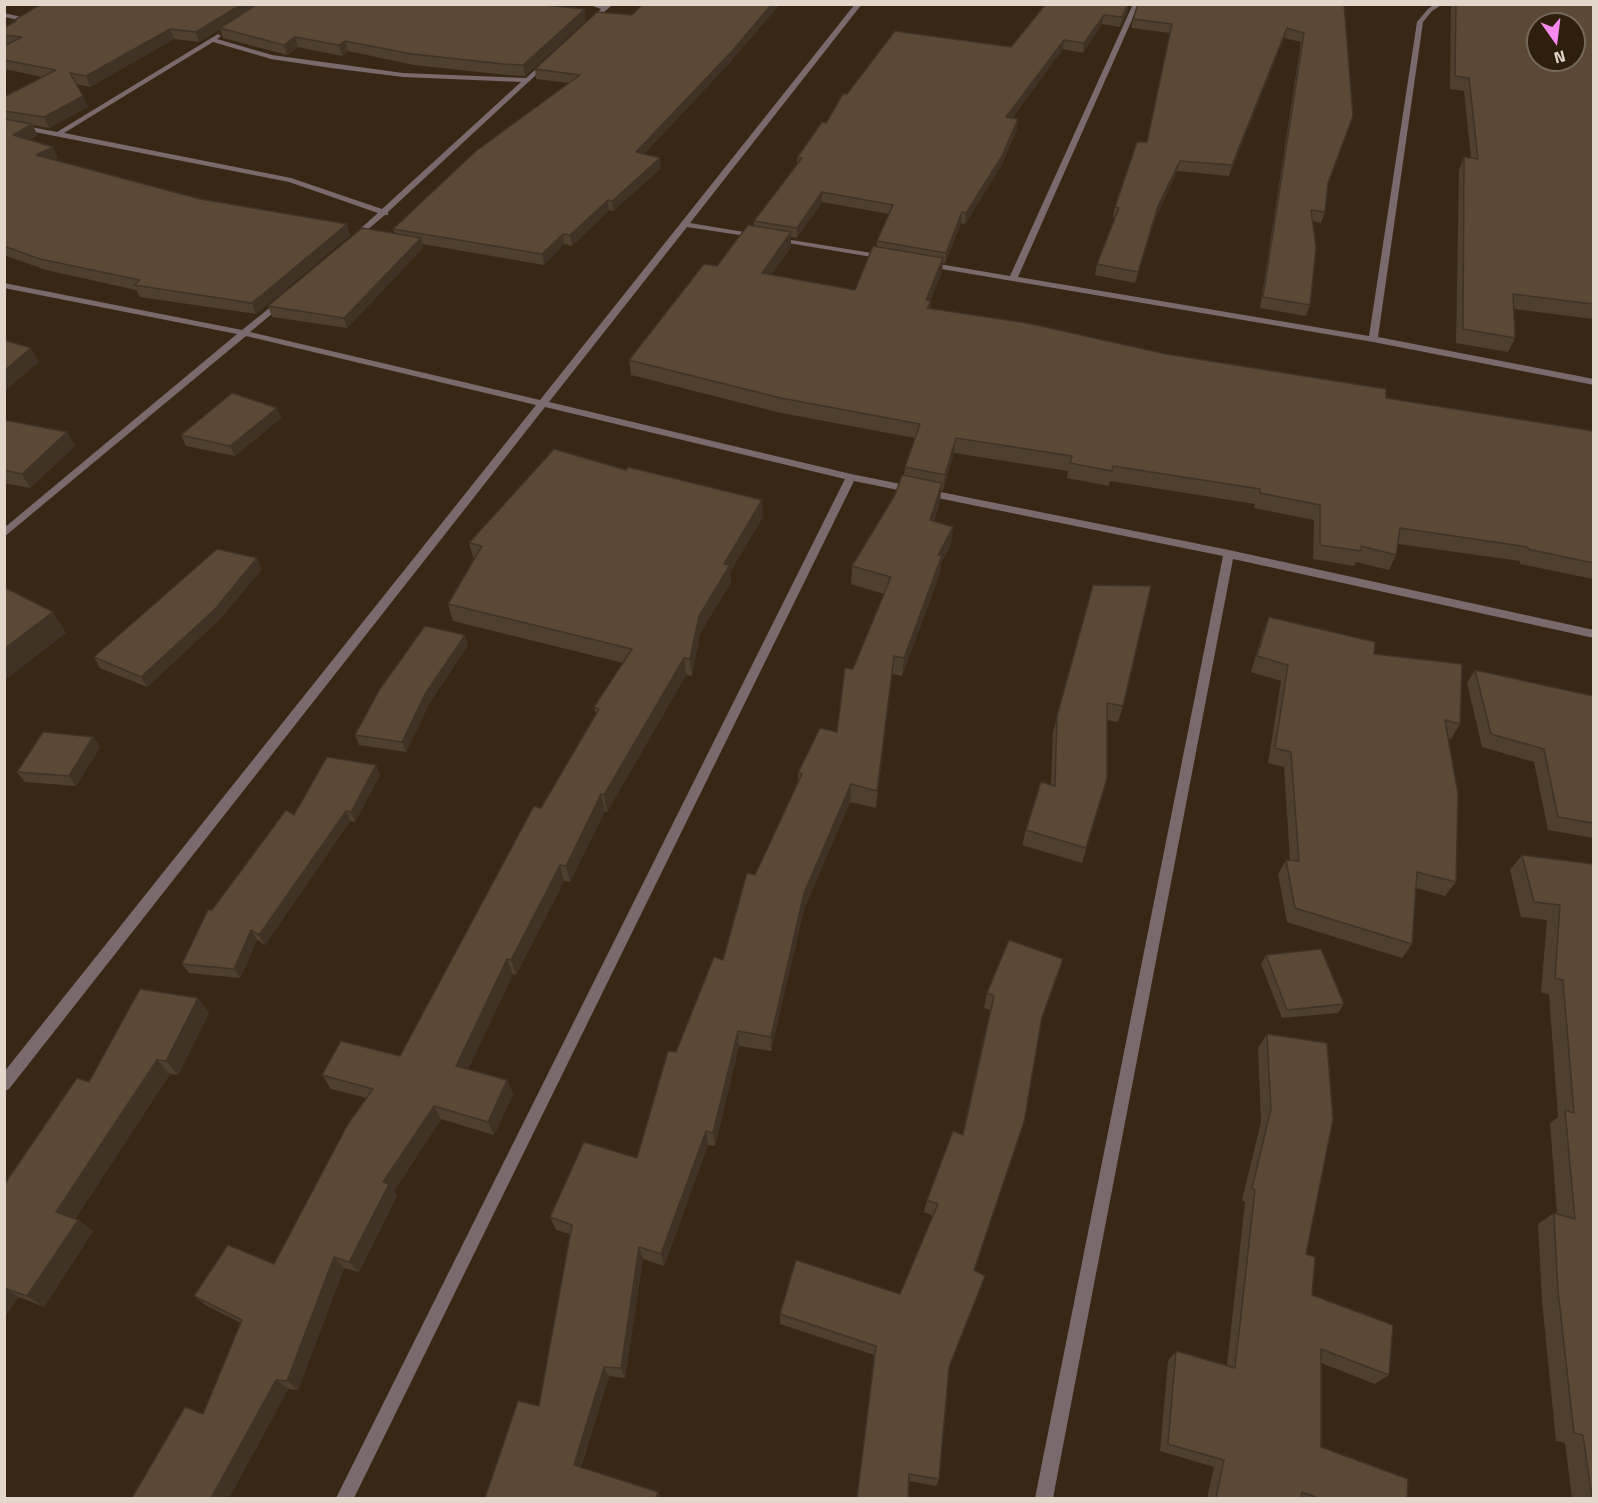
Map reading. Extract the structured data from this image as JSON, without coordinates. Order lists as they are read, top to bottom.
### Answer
{
  "north": "bottom"
}
